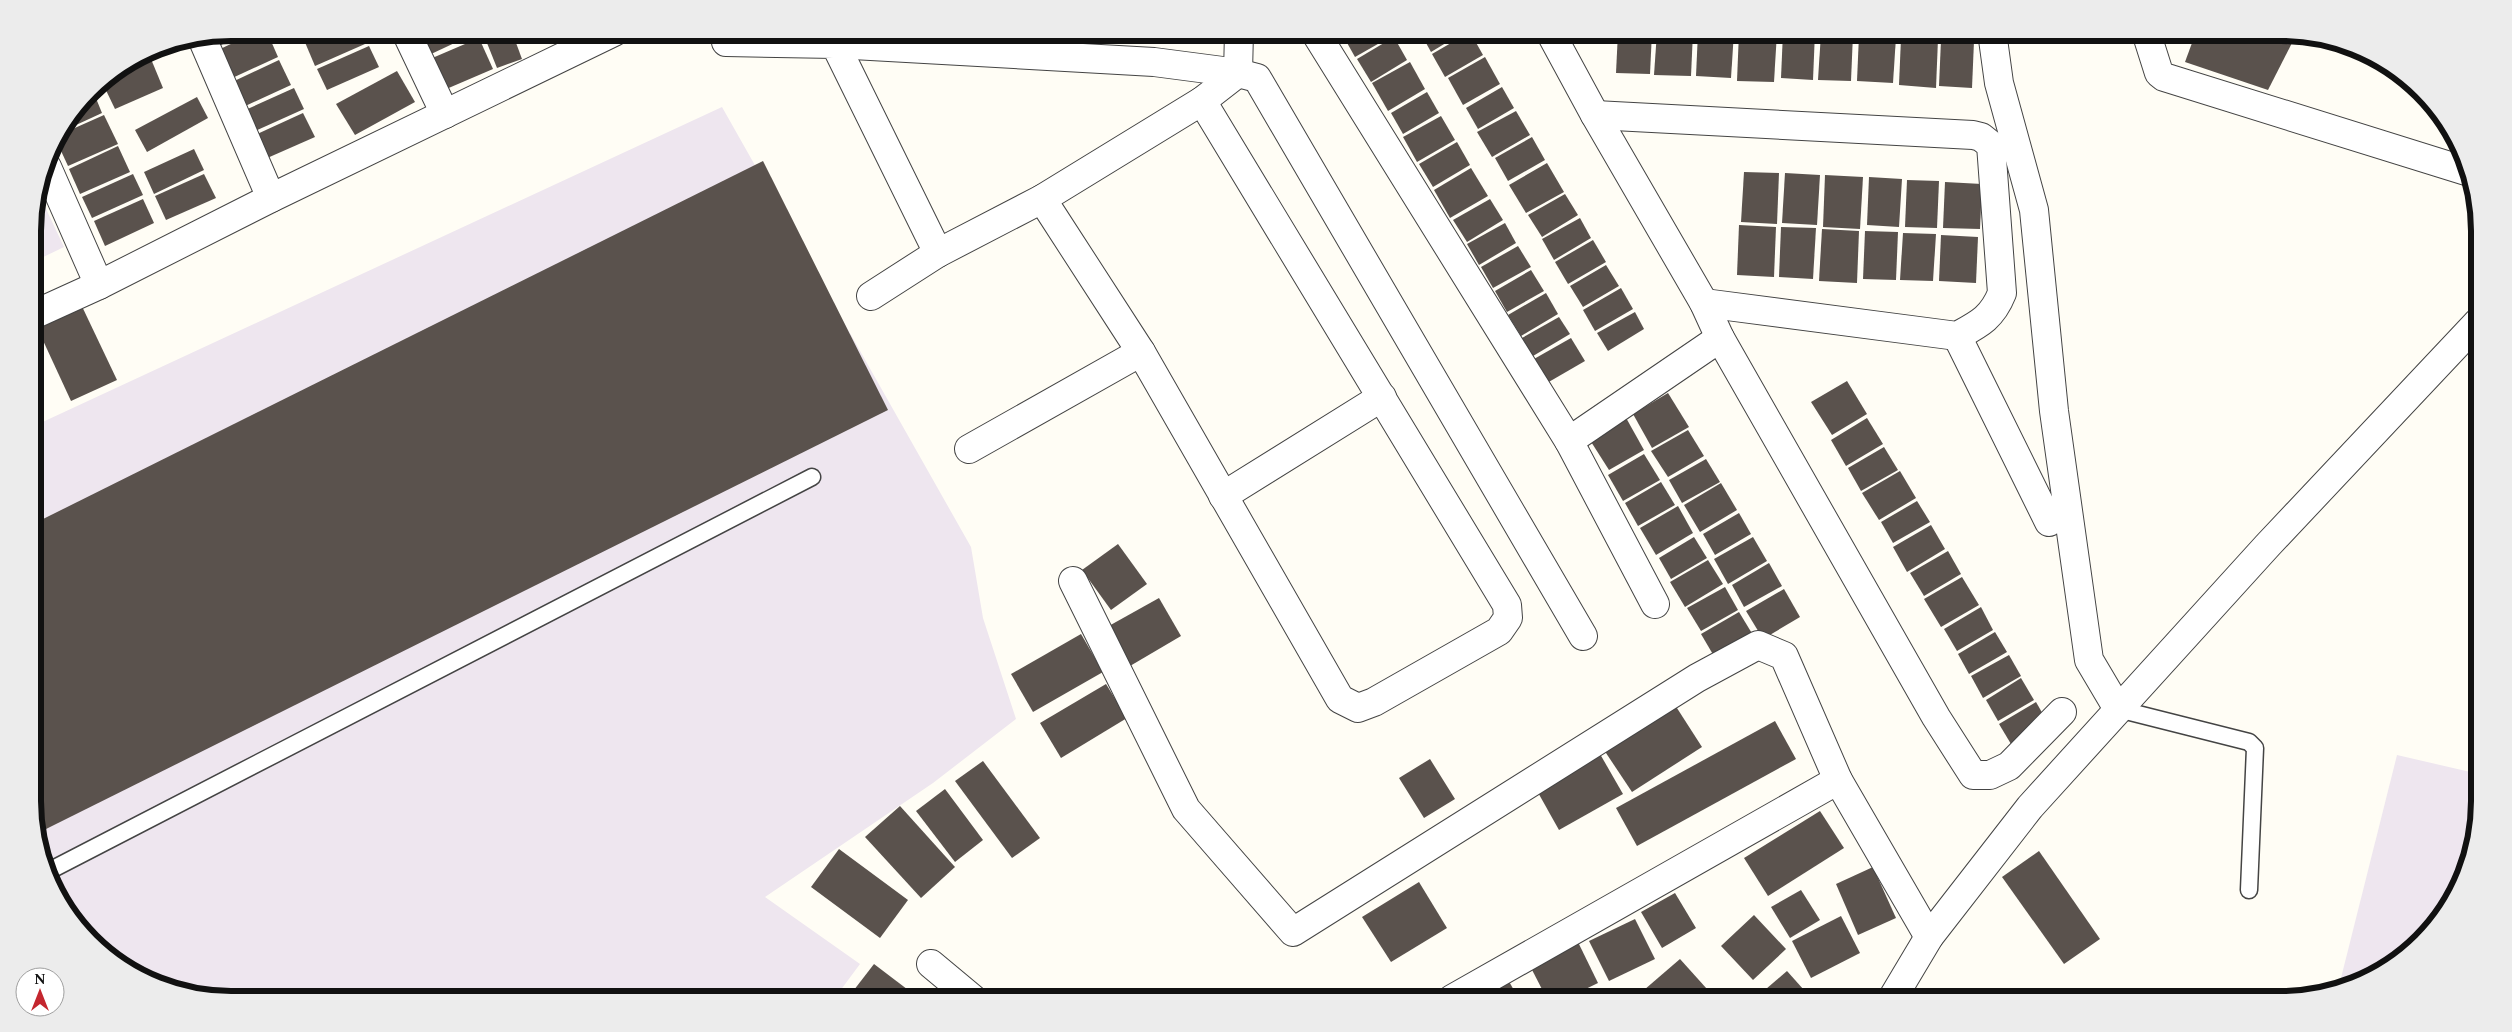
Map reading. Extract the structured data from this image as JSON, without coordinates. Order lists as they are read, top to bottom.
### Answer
{
  "north": "top"
}
